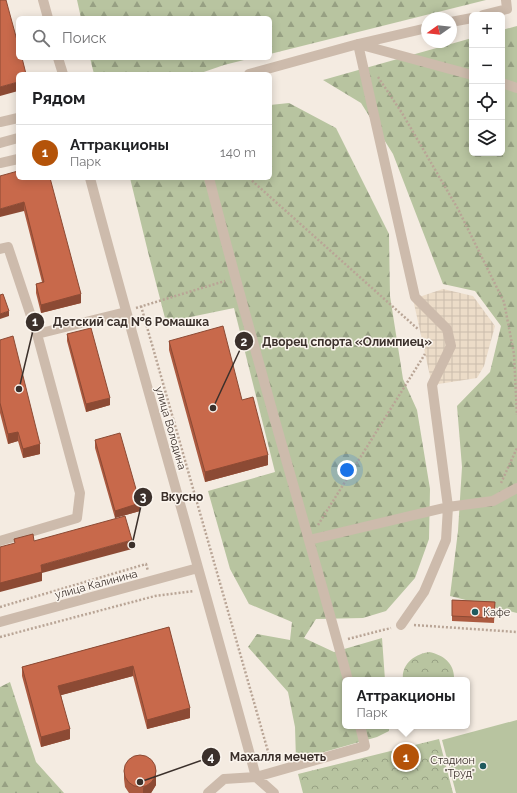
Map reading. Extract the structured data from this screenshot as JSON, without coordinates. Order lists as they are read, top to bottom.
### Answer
{
  "streets": {
    "street": ["улица Володина", "улица Калинина"]
  },
  "crossings": [
    ["улица Володина", "улица Калинина"]
  ],
  "places": [
    "Детский сад №6 Ромашка",
    "Дворец спорта «Олимпиец»",
    "Вкусно",
    "Кафе",
    "Стадион \"Труд\"",
    "Махалля мечеть"
  ],
  "north": "left",
  "page": {
    "map_buttons": ["+", "−"],
    "search": "Поиск",
    "heading": "Рядом",
    "list": [
      {
        "mark": "1",
        "name": "Аттракционы",
        "note": "Парк",
        "value": "140 m"
      }
    ],
    "popup": ["Аттракционы", "Парк"],
    "pins": "1"
  }
}
